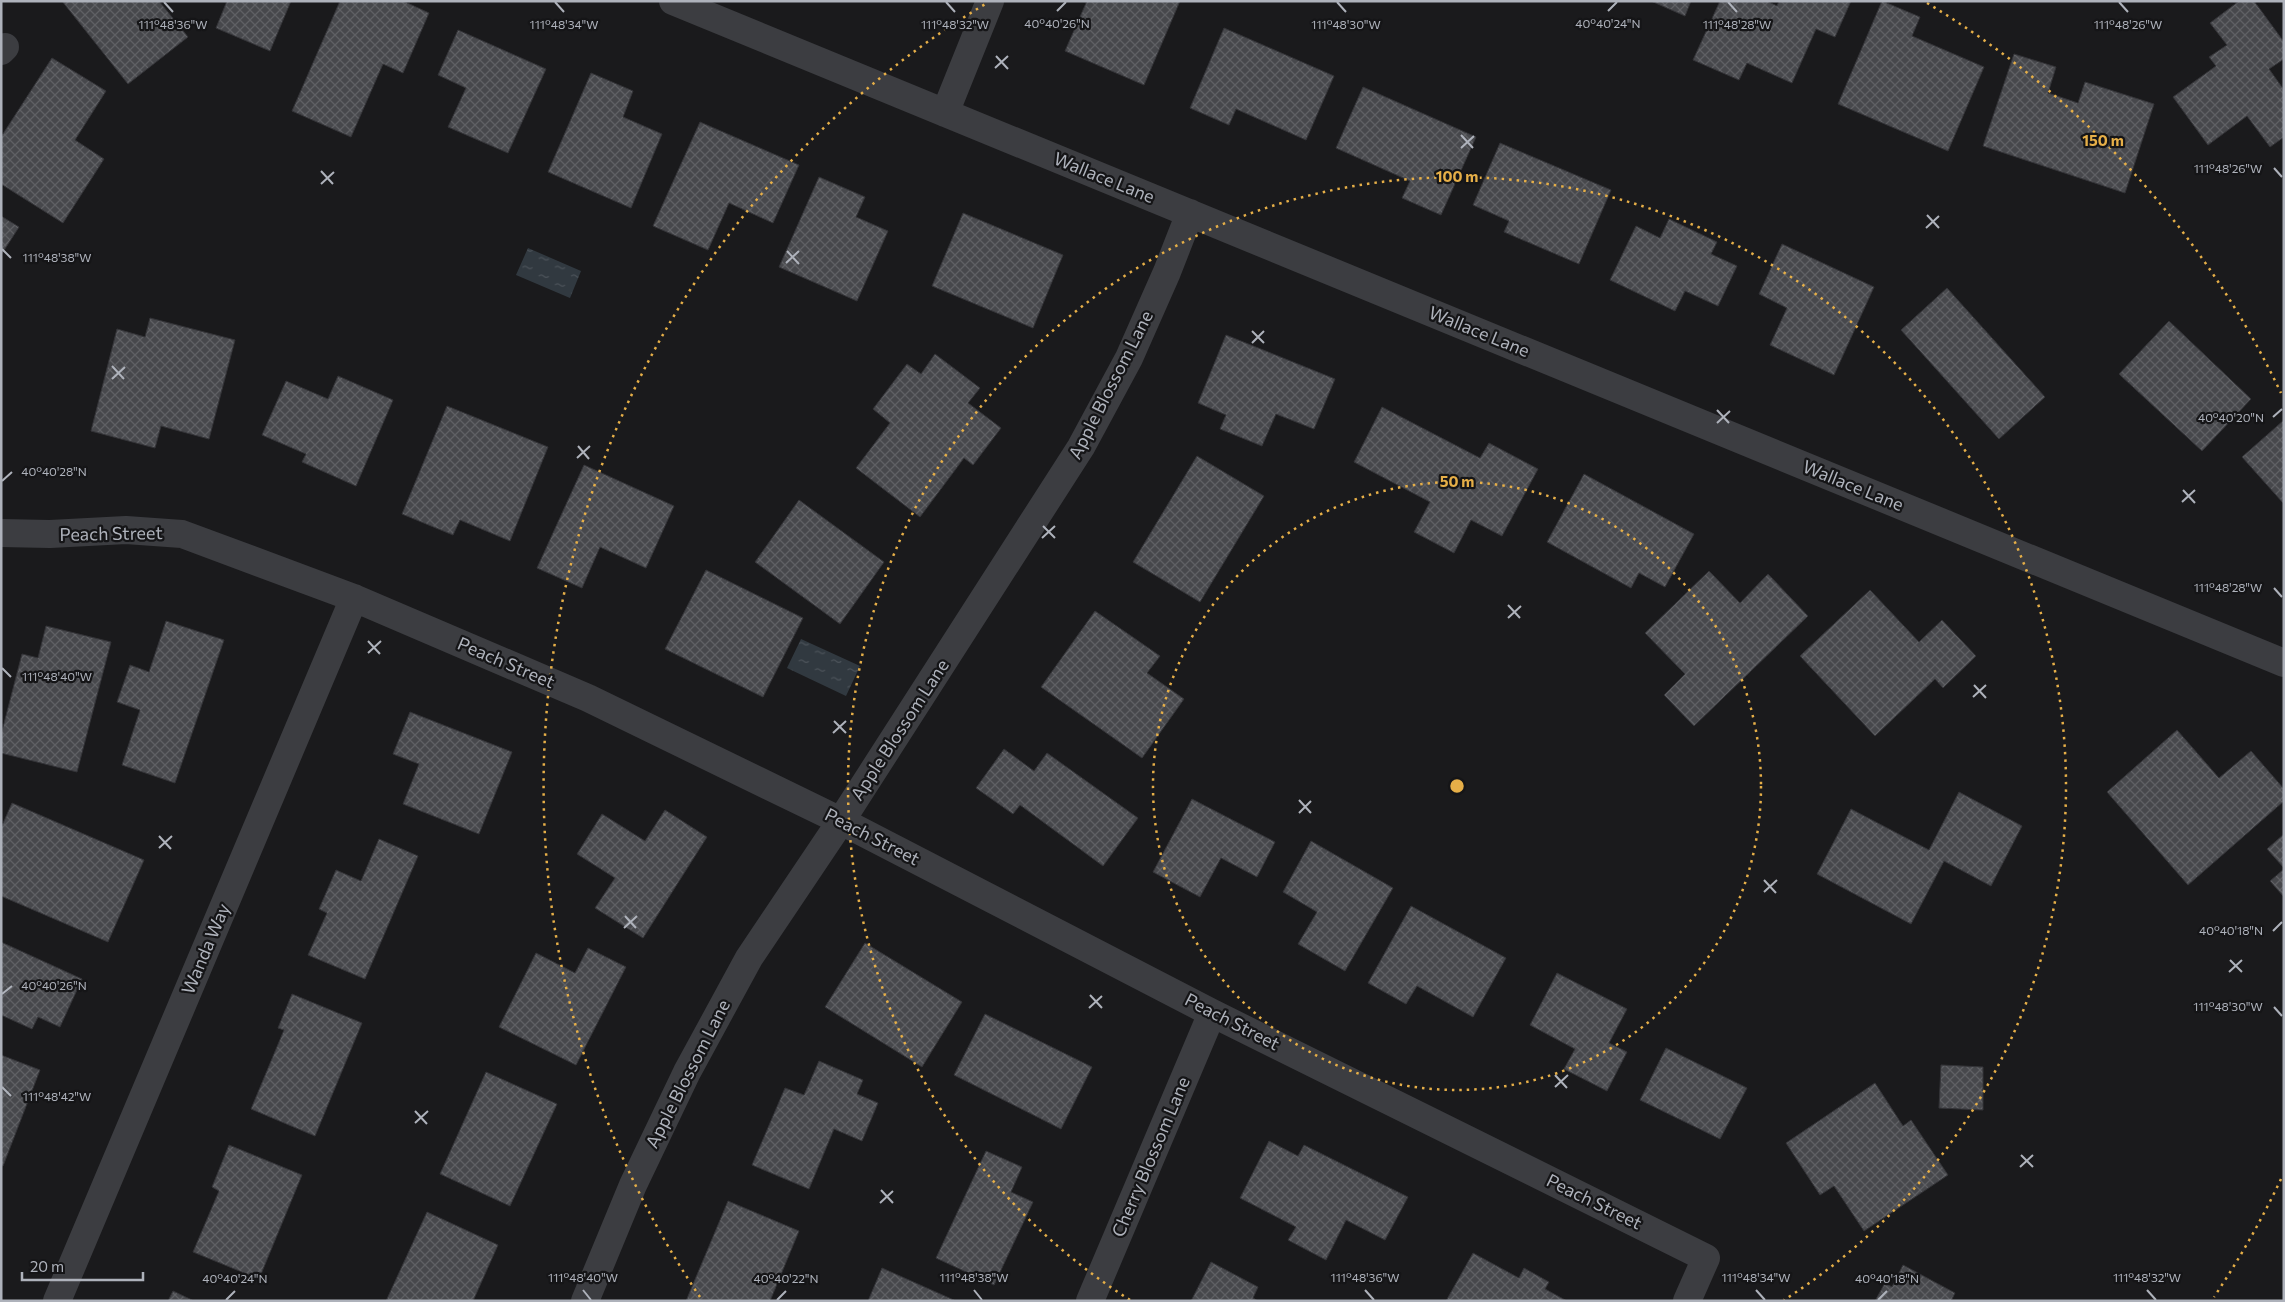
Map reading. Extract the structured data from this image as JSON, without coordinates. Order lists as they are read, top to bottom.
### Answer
{
  "streets": {
    "street": [
      "Wallace Lane",
      "Apple Blossom Lane",
      "Peach Street",
      "Wanda Way",
      "Cherry Blossom Lane"
    ]
  },
  "crossings": [
    ["Wallace Lane", "Apple Blossom Lane"],
    ["Apple Blossom Lane", "Peach Street"],
    ["Peach Street", "Wanda Way"],
    ["Peach Street", "Cherry Blossom Lane"]
  ],
  "scale_bar": "20 m",
  "coordinates": [
    "40°40'26\"N",
    "40°40'24\"N",
    "111°48'36\"W",
    "111°48'34\"W",
    "111°48'26\"W",
    "111°48'32\"W",
    "111°48'30\"W",
    "111°48'28\"W",
    "111°48'38\"W",
    "40°40'20\"N",
    "40°40'28\"N",
    "111°48'40\"W",
    "40°40'18\"N",
    "111°48'42\"W",
    "40°40'22\"N"
  ],
  "rings": ["150 m", "100 m", "50 m"]
}
